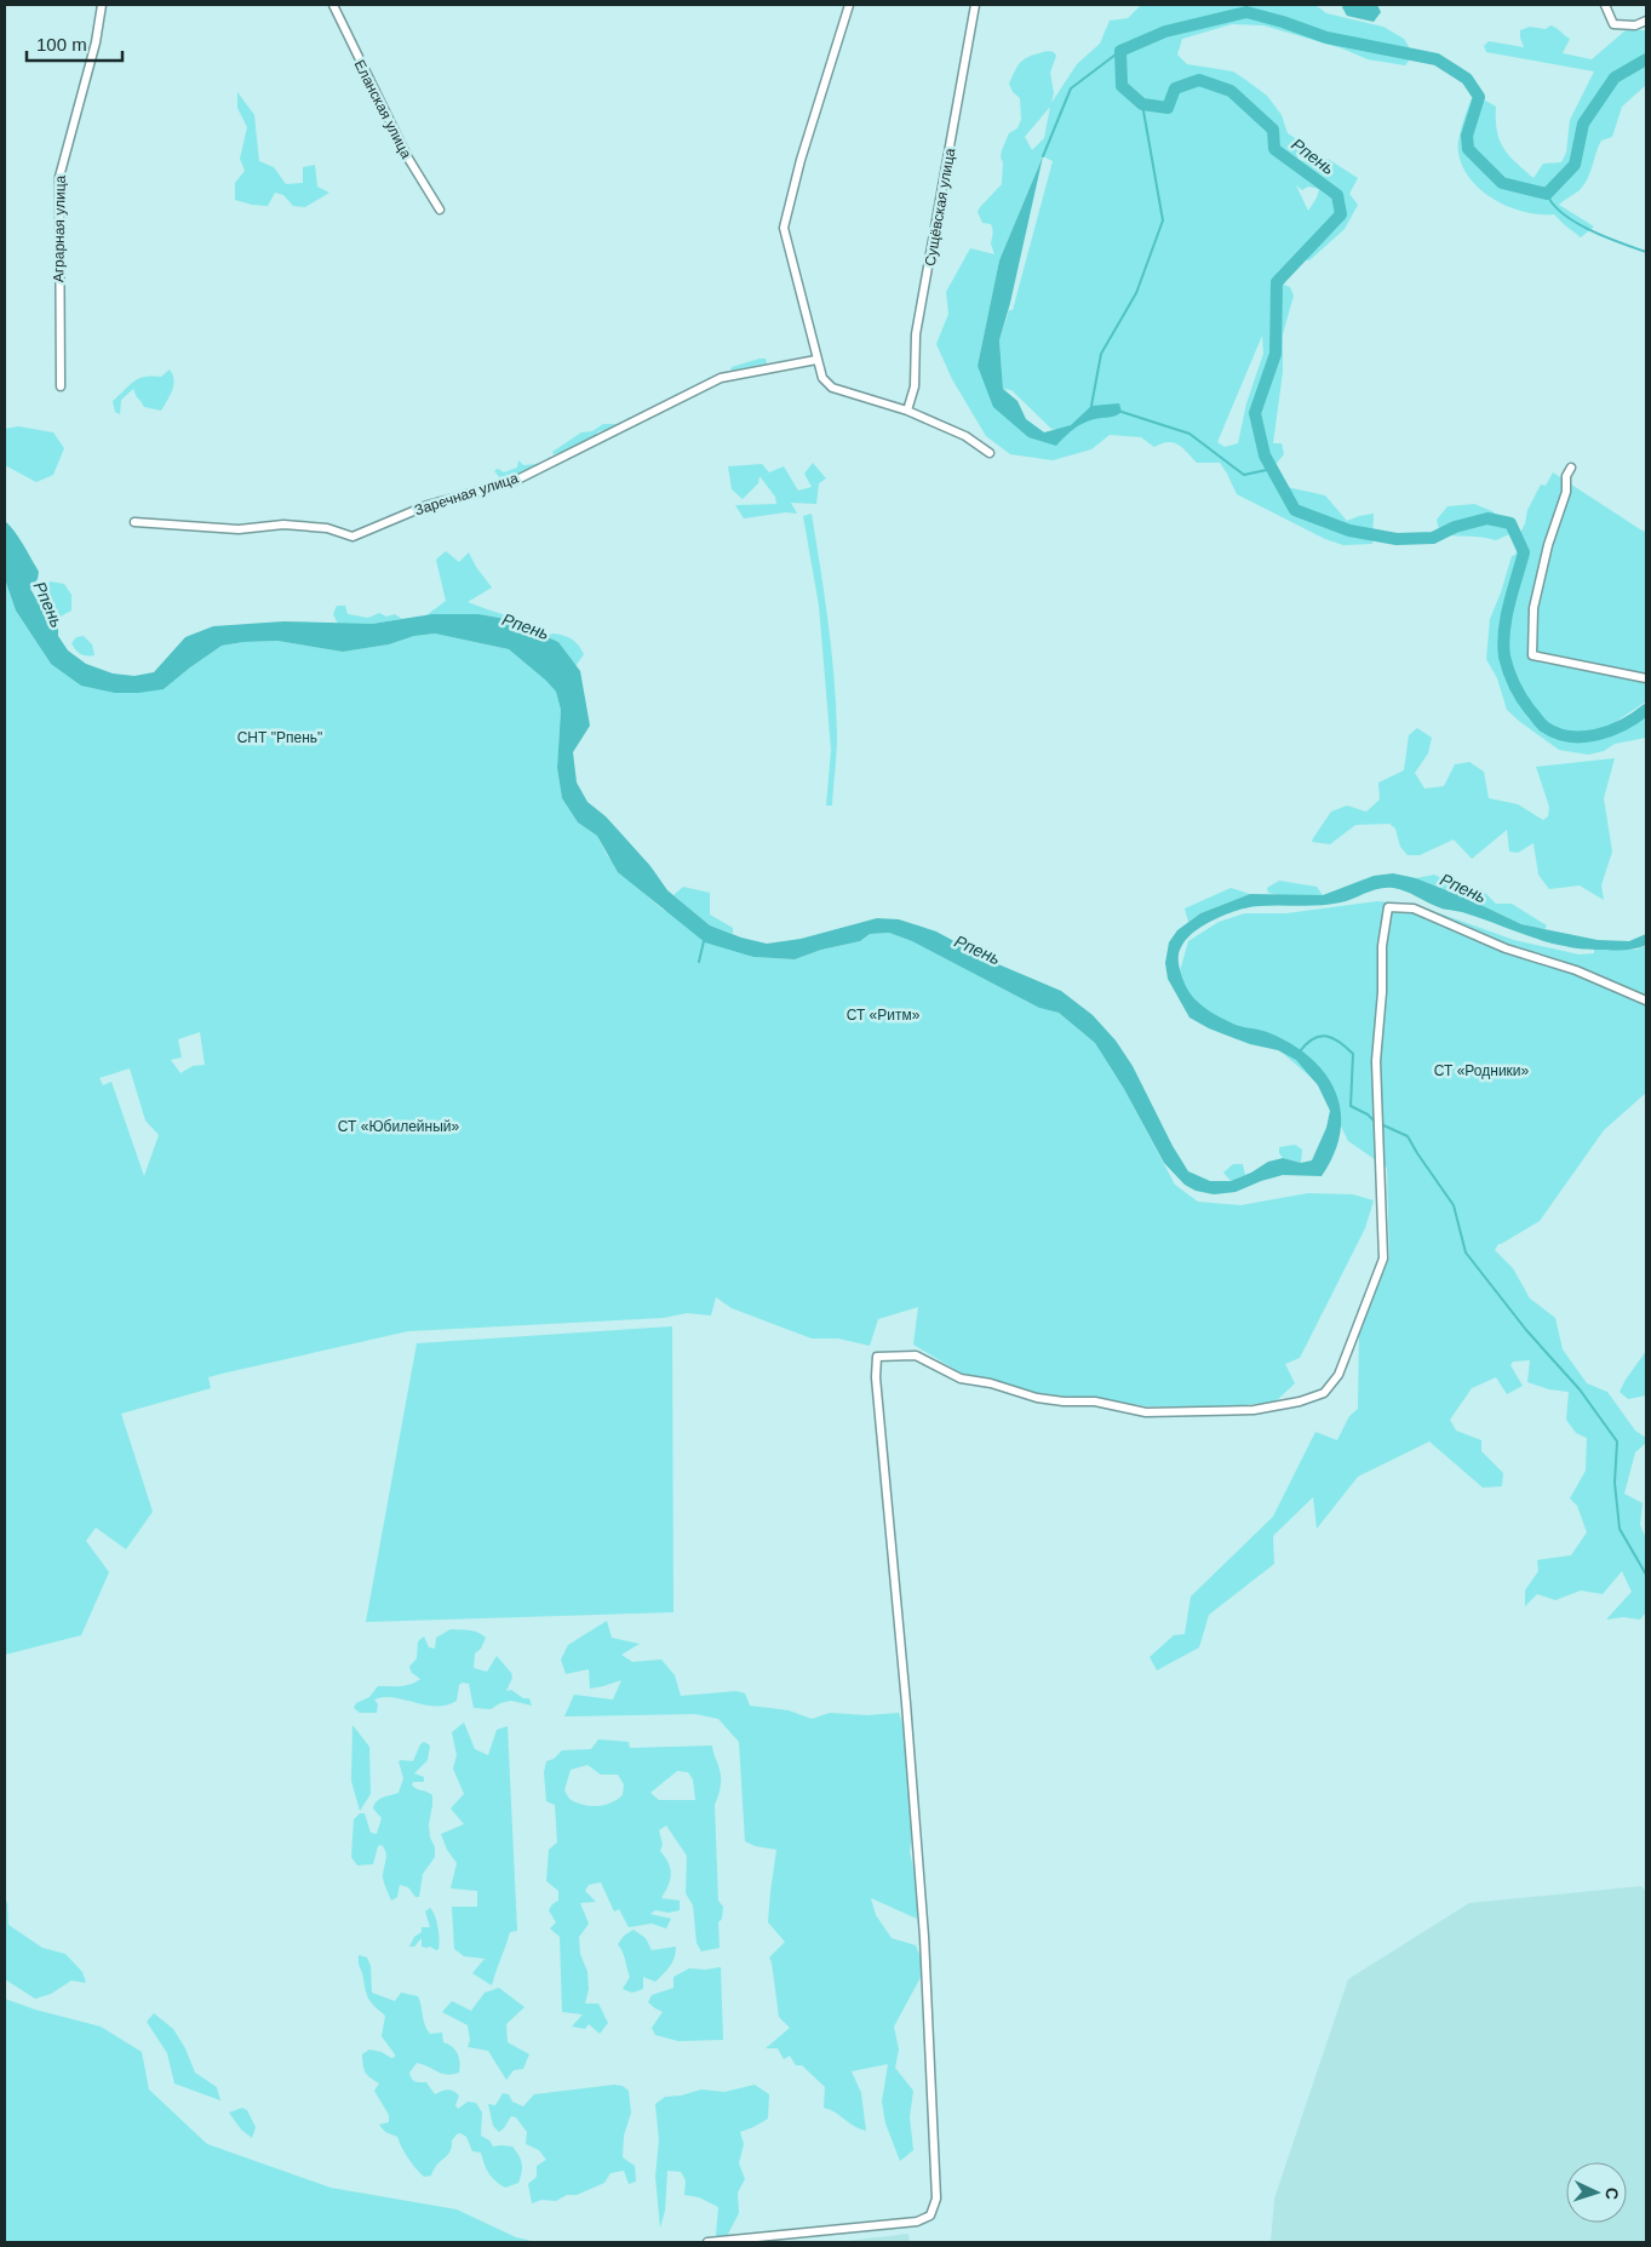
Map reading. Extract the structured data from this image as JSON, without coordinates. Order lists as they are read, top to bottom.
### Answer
{
  "streets": {
    "street": [
      "Еланская улица",
      "Сущёвская улица",
      "Аграрная улица",
      "Заречная улица"
    ]
  },
  "water": ["Рпень"],
  "parks": [
    "СНТ \"Рпень\"",
    "СТ «Ритм»",
    "СТ «Родники»",
    "СТ «Юбилейный»"
  ],
  "scale_bar": "100 m",
  "north": "right"
}
